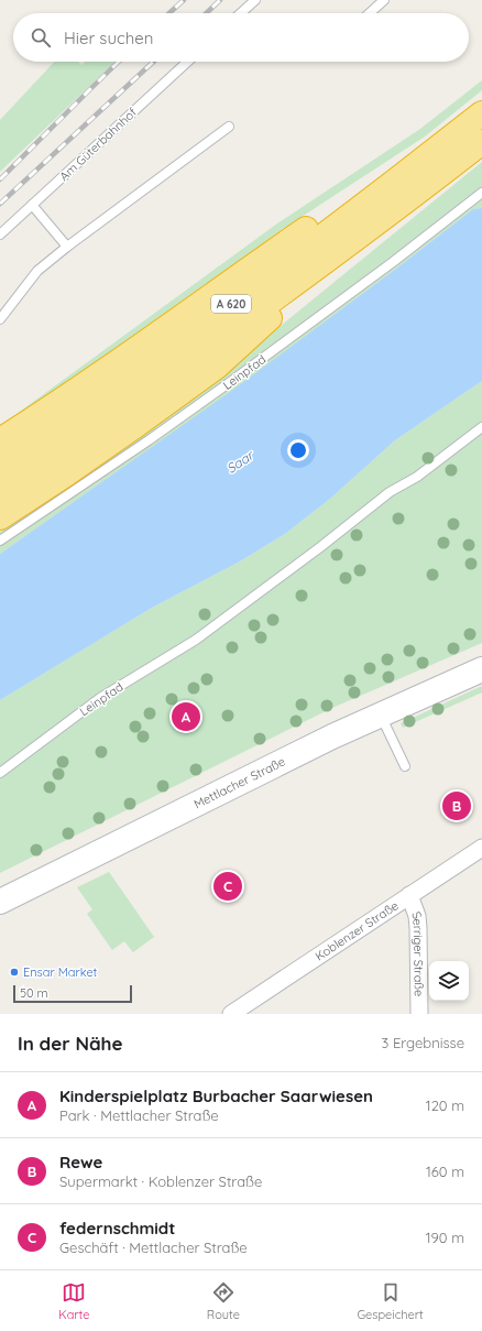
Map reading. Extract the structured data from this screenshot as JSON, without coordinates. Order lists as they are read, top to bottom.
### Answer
{
  "streets": {
    "highway": ["A 620"],
    "street": ["Mettlacher Straße", "Koblenzer Straße", "Serriger Straße"],
    "lane": ["Am Güterbahnhof", "Leinpfad"]
  },
  "crossings": [
    ["Koblenzer Straße", "Serriger Straße"]
  ],
  "water": ["Saar"],
  "places": ["Ensar Market"],
  "scale_bar": "50 m",
  "page": {
    "search": "Hier suchen",
    "pins": ["A", "B", "C"],
    "scale": "50 m",
    "heading": ["In der Nähe", "3 Ergebnisse"],
    "list": [
      {
        "mark": "A",
        "name": "Kinderspielplatz Burbacher Saarwiesen",
        "note": "Park · Mettlacher Straße",
        "value": "120 m"
      },
      {
        "mark": "B",
        "name": "Rewe",
        "note": "Supermarkt · Koblenzer Straße",
        "value": "160 m"
      },
      {
        "mark": "C",
        "name": "federnschmidt",
        "note": "Geschäft · Mettlacher Straße",
        "value": "190 m"
      }
    ],
    "nav": ["Karte", "Route", "Gespeichert"]
  }
}
